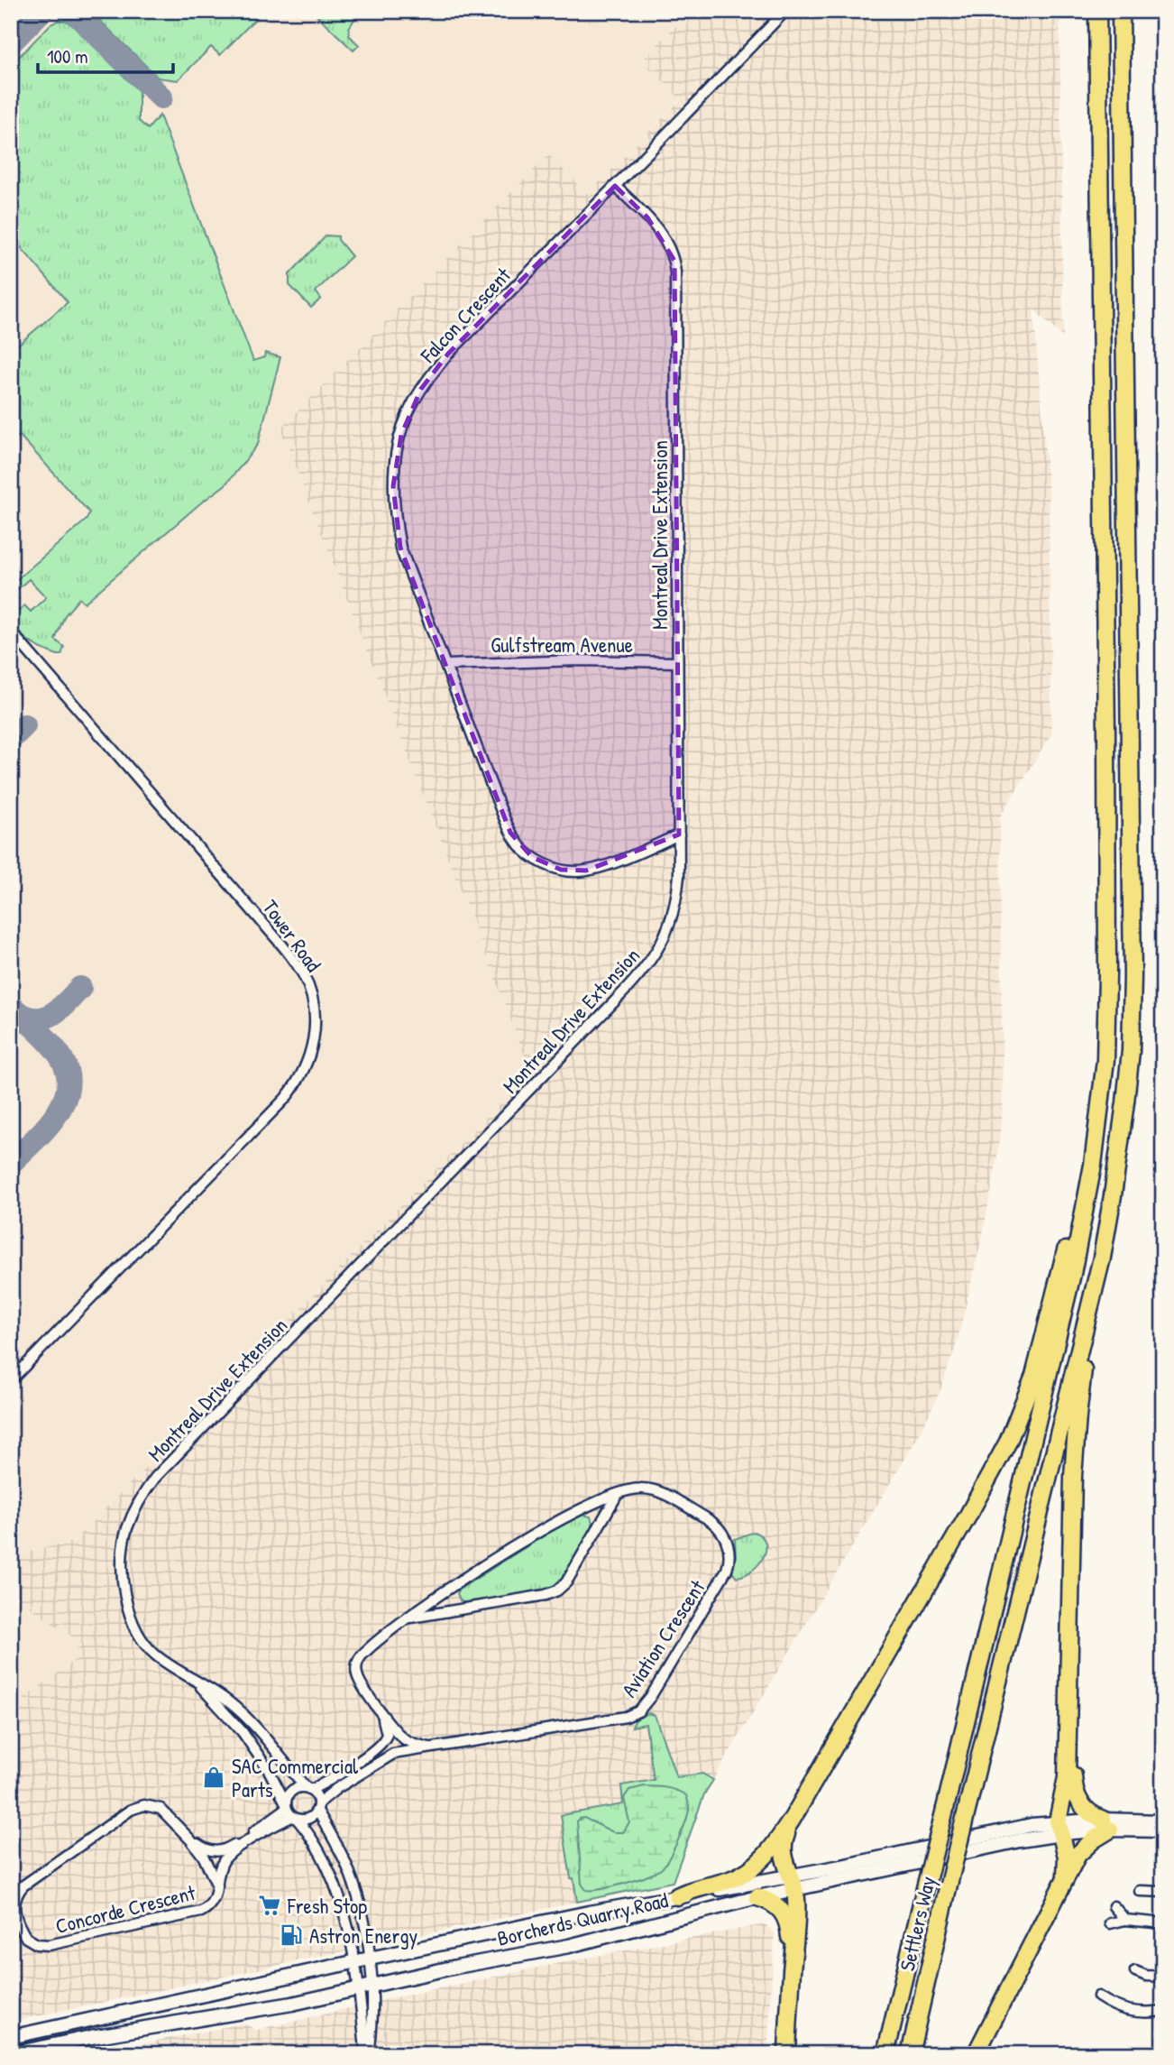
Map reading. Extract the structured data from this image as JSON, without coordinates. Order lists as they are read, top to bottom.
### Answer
{
  "streets": {
    "highway": ["Settlers Way"],
    "main road": ["Borcherds Quarry Road"],
    "street": [
      "Falcon Crescent",
      "Montreal Drive Extension",
      "Gulfstream Avenue",
      "Tower Road",
      "Aviation Crescent",
      "Concorde Crescent"
    ]
  },
  "crossings": [
    ["Falcon Crescent", "Montreal Drive Extension"],
    ["Falcon Crescent", "Gulfstream Avenue"],
    ["Montreal Drive Extension", "Gulfstream Avenue"],
    ["Montreal Drive Extension", "Aviation Crescent"],
    ["Montreal Drive Extension", "Concorde Crescent"],
    ["Montreal Drive Extension", "Borcherds Quarry Road"],
    ["Aviation Crescent", "Concorde Crescent"]
  ],
  "places": {
    "shop": ["SAC Commercial Parts"],
    "supermarket": ["Fresh Stop"],
    "fuel station": ["Astron Energy"]
  },
  "scale_bar": "100 m"
}
